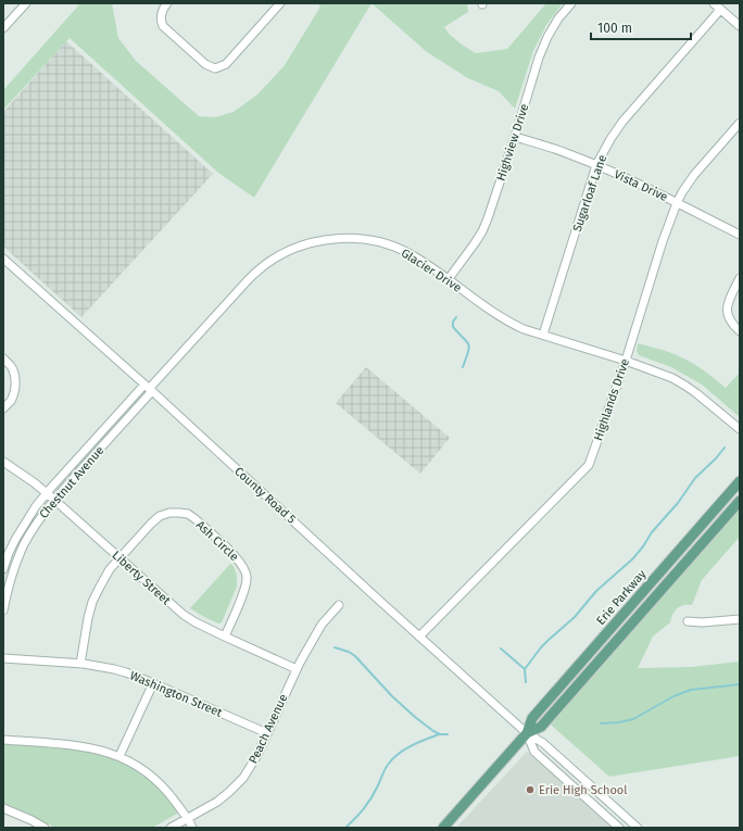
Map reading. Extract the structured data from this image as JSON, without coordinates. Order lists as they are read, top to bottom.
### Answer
{
  "streets": {
    "main road": ["Erie Parkway"],
    "street": [
      "Highview Drive",
      "Vista Drive",
      "Sugarloaf Lane",
      "Glacier Drive",
      "Highlands Drive",
      "Chestnut Avenue",
      "County Road 5",
      "Ash Circle",
      "Liberty Street",
      "Washington Street",
      "Peach Avenue"
    ]
  },
  "crossings": [
    ["Highview Drive", "Vista Drive"],
    ["Highview Drive", "Glacier Drive"],
    ["Vista Drive", "Sugarloaf Lane"],
    ["Vista Drive", "Highlands Drive"],
    ["Sugarloaf Lane", "Glacier Drive"],
    ["Glacier Drive", "Highlands Drive"],
    ["Glacier Drive", "Chestnut Avenue"],
    ["Glacier Drive", "County Road 5"],
    ["Highlands Drive", "County Road 5"],
    ["Chestnut Avenue", "County Road 5"],
    ["Chestnut Avenue", "Liberty Street"],
    ["County Road 5", "Erie Parkway"],
    ["Ash Circle", "Liberty Street"],
    ["Ash Circle", "Washington Street"],
    ["Liberty Street", "Peach Avenue"],
    ["Washington Street", "Peach Avenue"]
  ],
  "places": ["Erie High School"],
  "scale_bar": "100 m"
}
